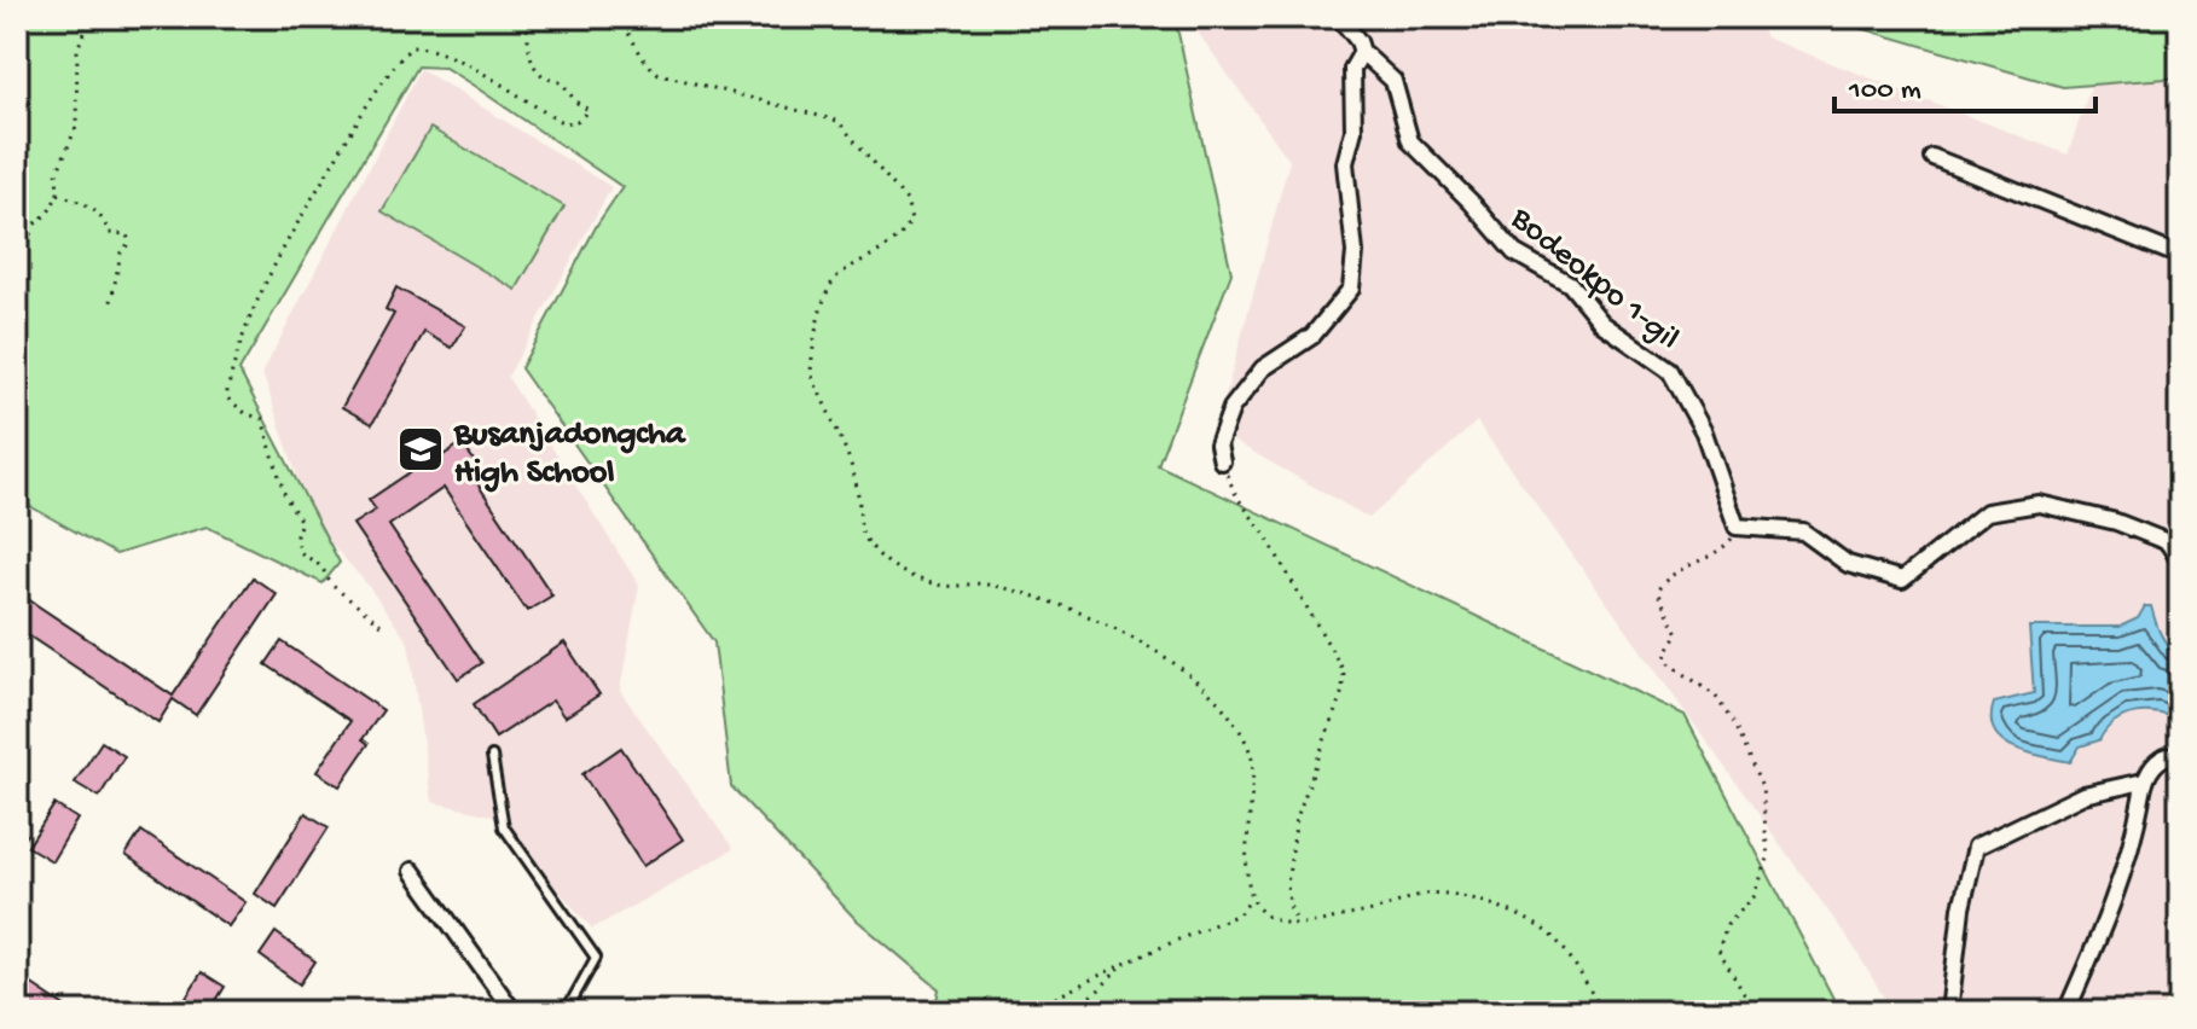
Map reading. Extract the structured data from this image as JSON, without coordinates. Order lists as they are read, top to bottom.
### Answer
{
  "streets": {
    "street": ["Bodeokpo 1-gil"]
  },
  "places": {
    "school or university": ["Busanjadongcha High School"]
  },
  "scale_bar": "100 m"
}
